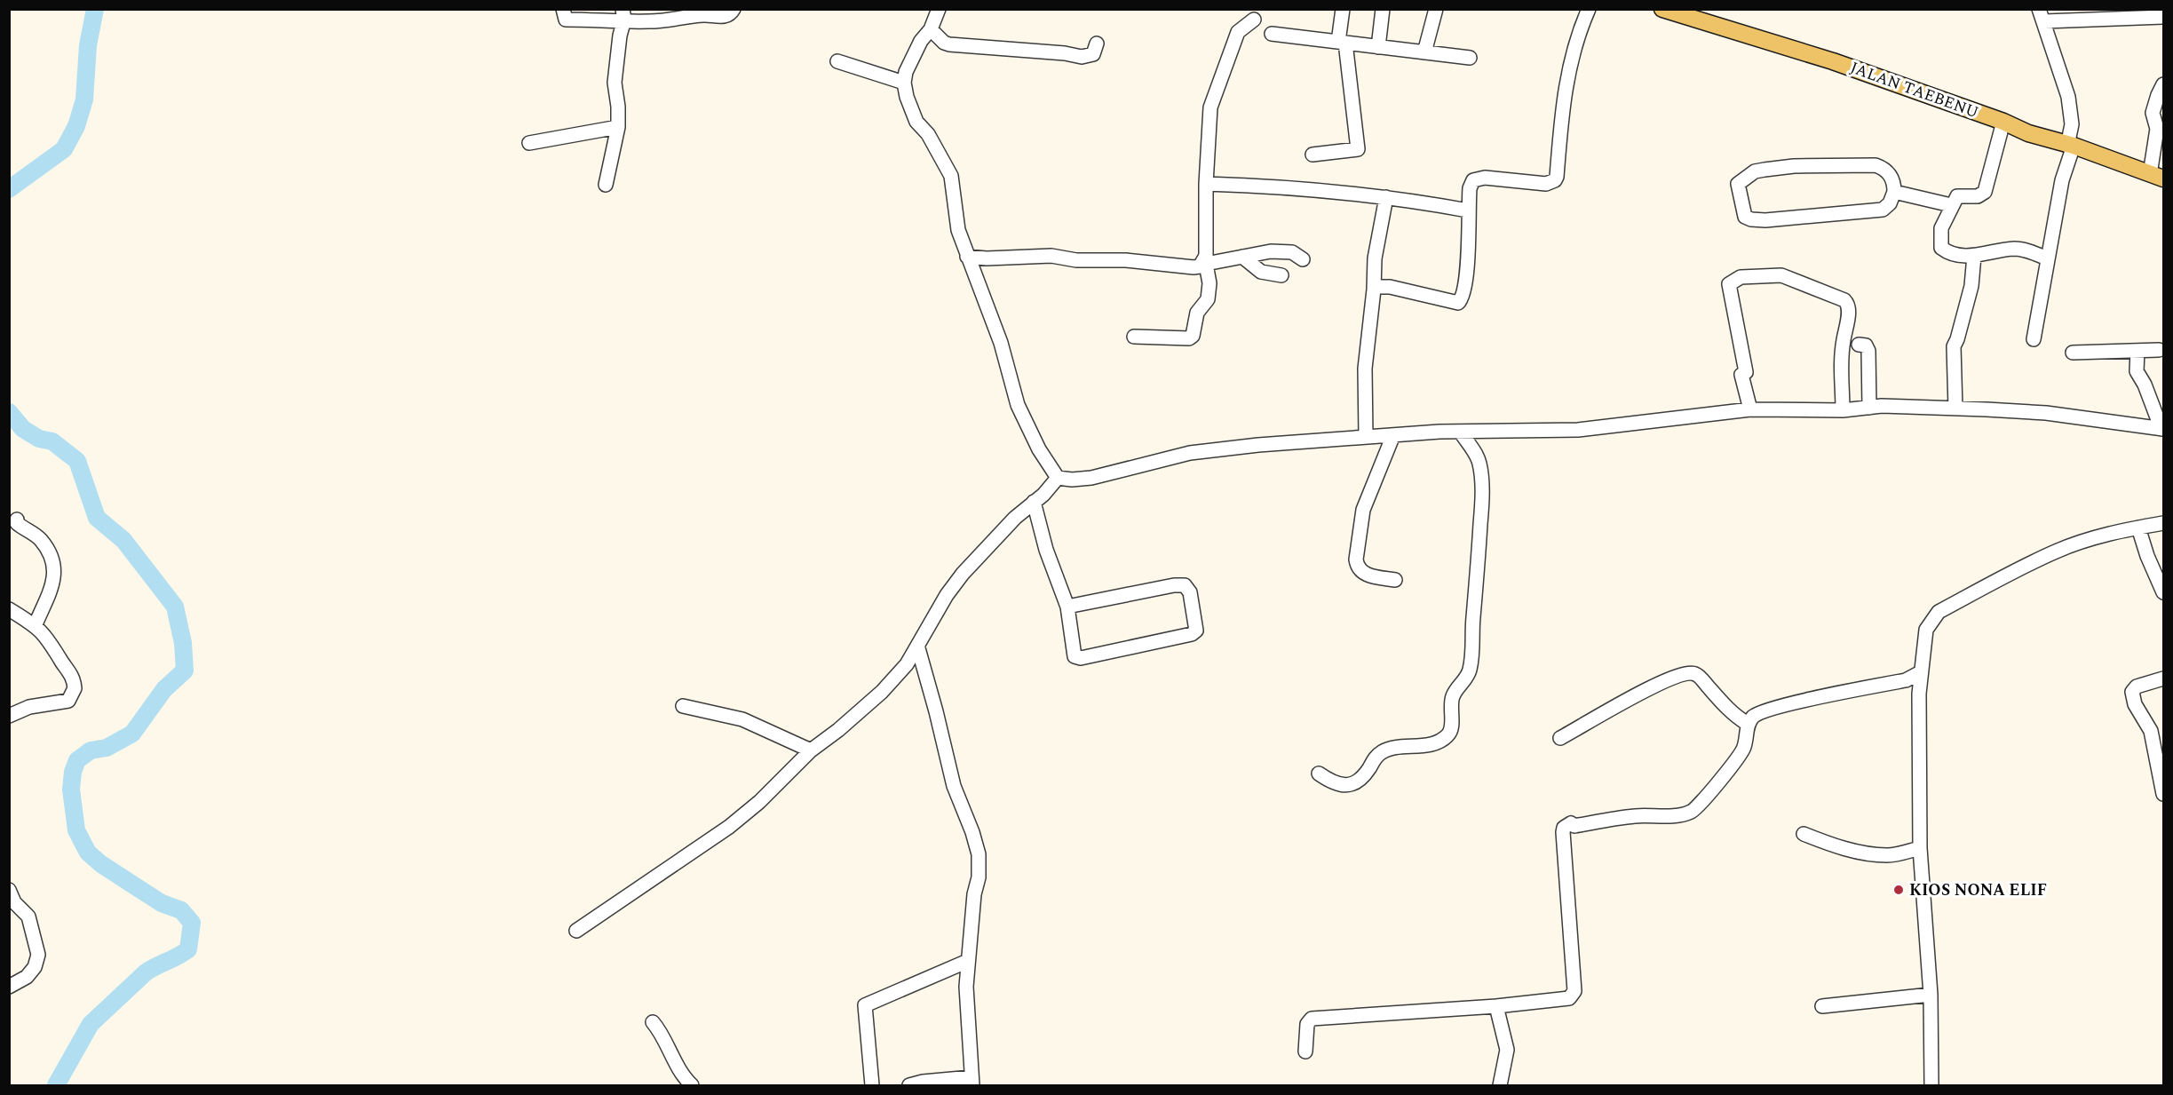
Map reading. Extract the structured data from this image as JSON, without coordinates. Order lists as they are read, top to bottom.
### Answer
{
  "streets": {
    "main road": ["JALAN TAEBENU"]
  },
  "places": ["KIOS NONA ELIF"]
}
